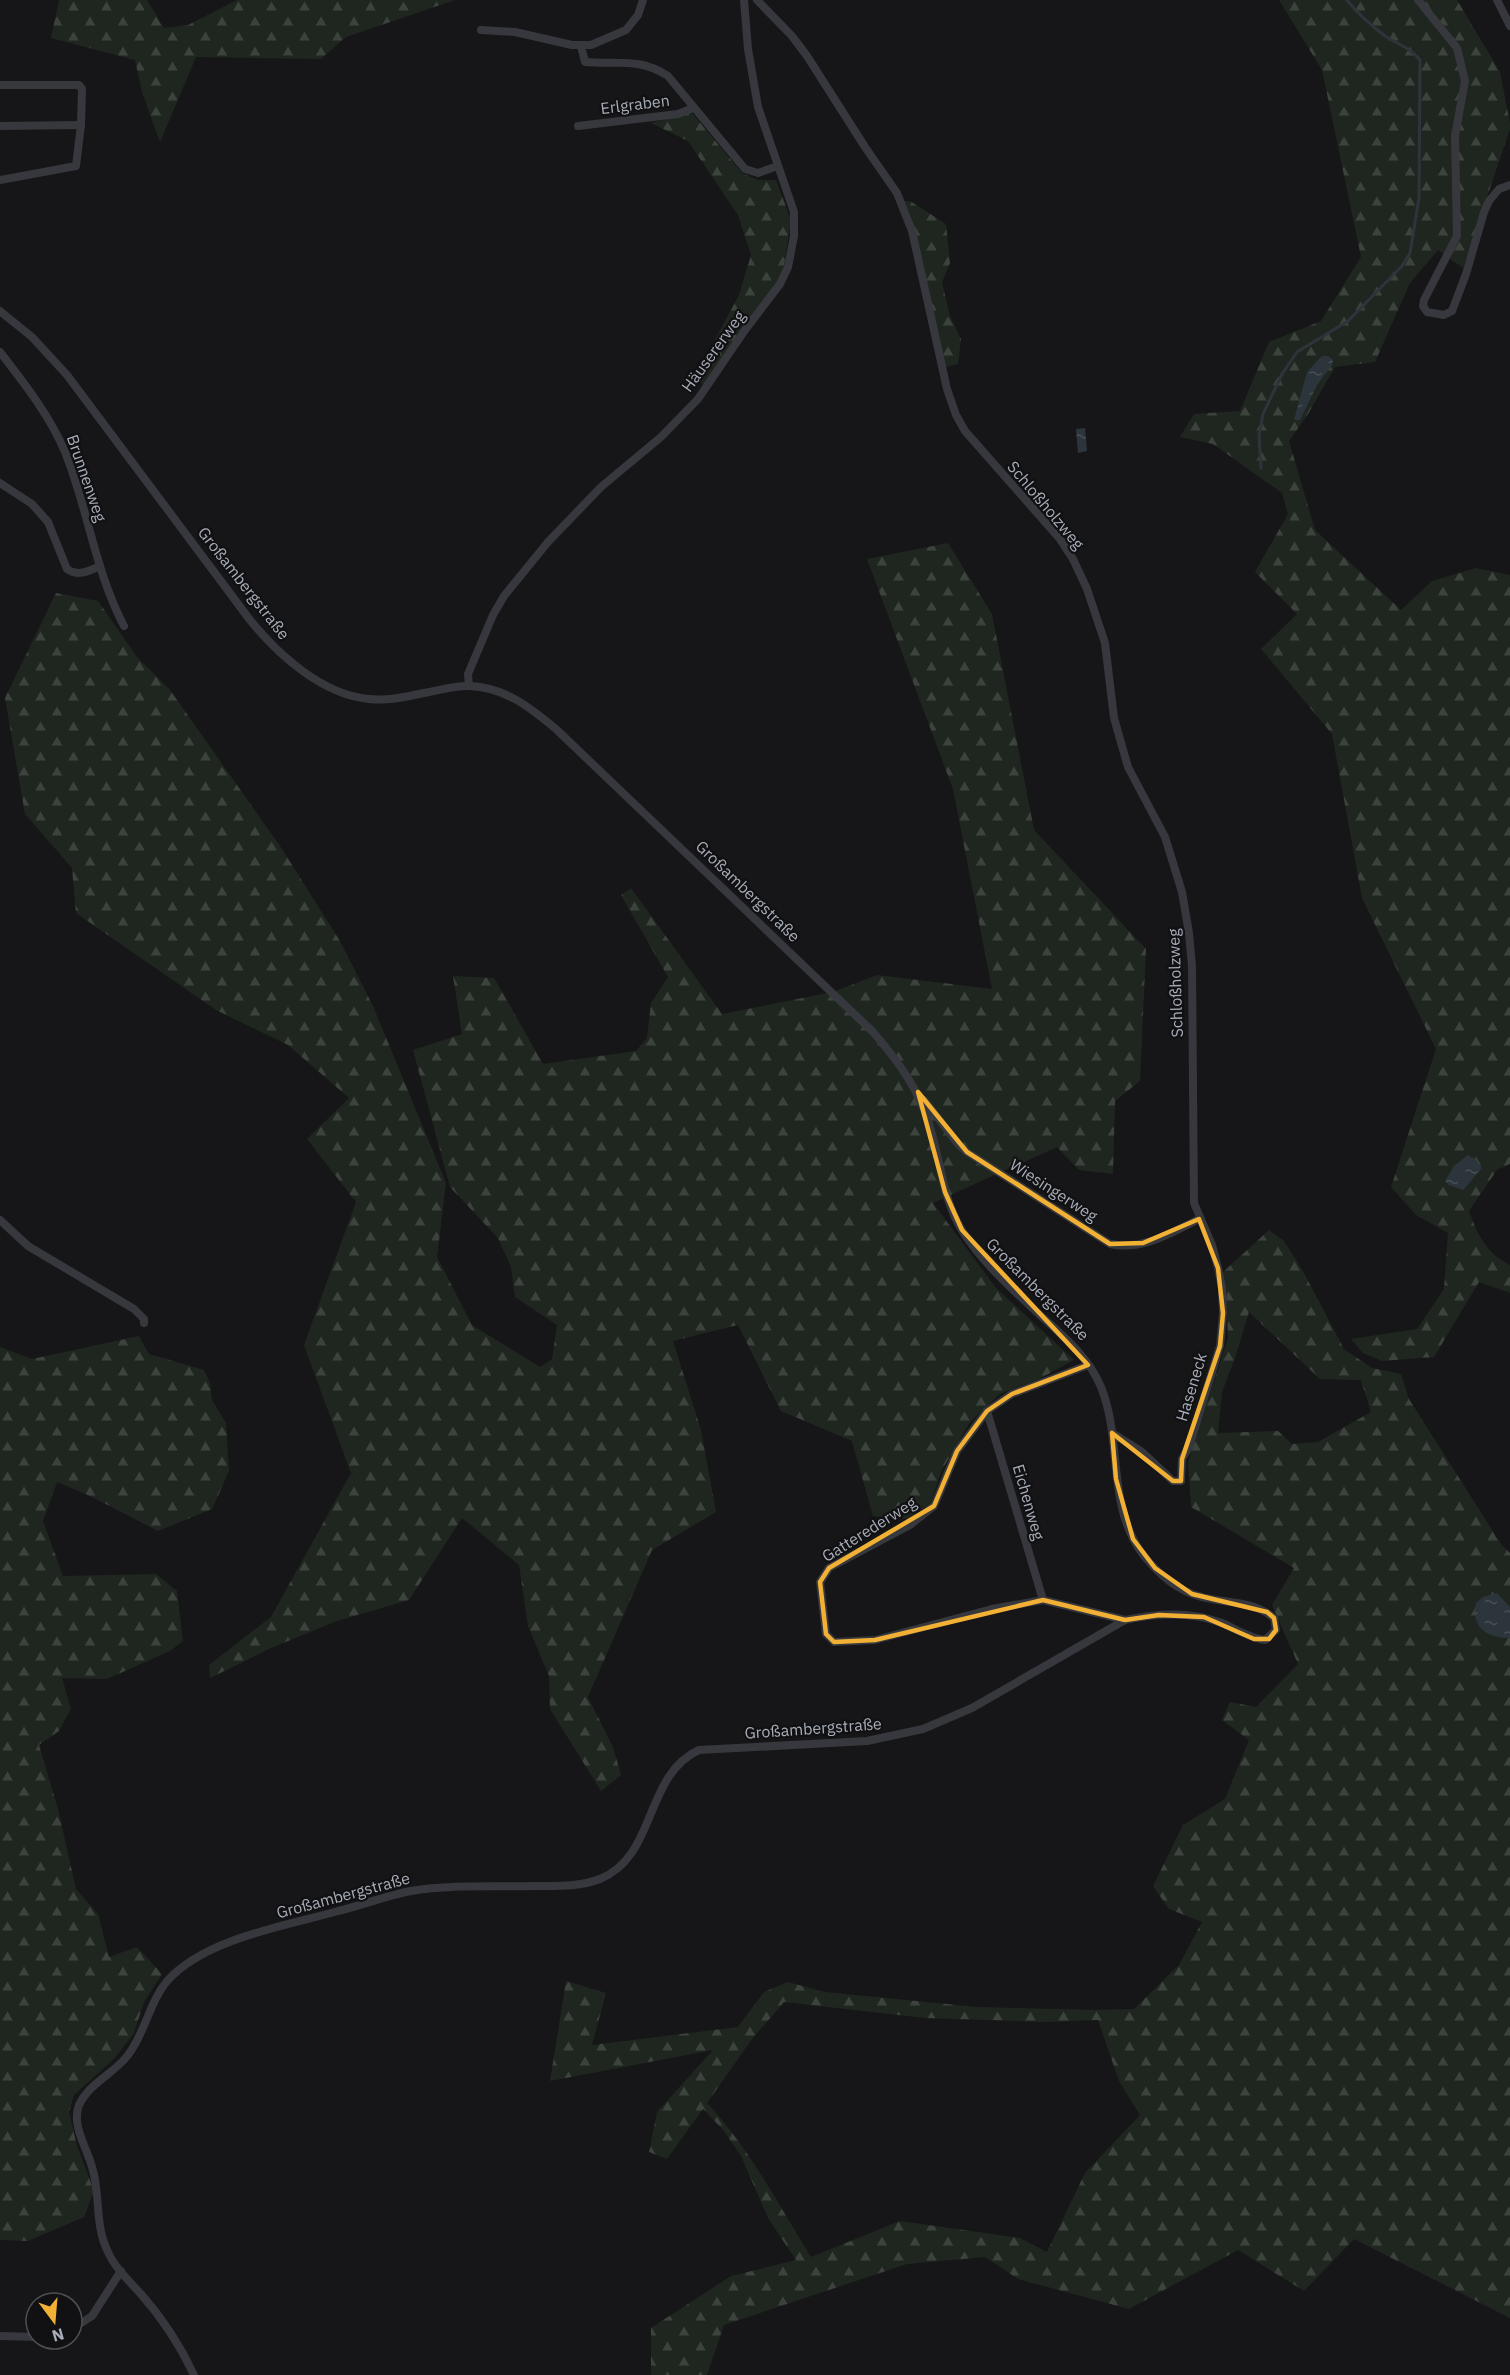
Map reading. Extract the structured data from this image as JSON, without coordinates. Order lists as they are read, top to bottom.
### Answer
{
  "streets": {
    "street": [
      "Erlgraben",
      "Häusererweg",
      "Brunnenweg",
      "Schloßholzweg",
      "Großambergstraße",
      "Wiesingerweg",
      "Haseneck",
      "Eichenweg",
      "Gatterederweg"
    ]
  },
  "crossings": [
    ["Erlgraben", "Häusererweg"],
    ["Häusererweg", "Großambergstraße"],
    ["Schloßholzweg", "Wiesingerweg"],
    ["Schloßholzweg", "Haseneck"],
    ["Großambergstraße", "Wiesingerweg"],
    ["Großambergstraße", "Haseneck"],
    ["Großambergstraße", "Gatterederweg"],
    ["Wiesingerweg", "Haseneck"],
    ["Eichenweg", "Gatterederweg"]
  ],
  "north": "bottom"
}
